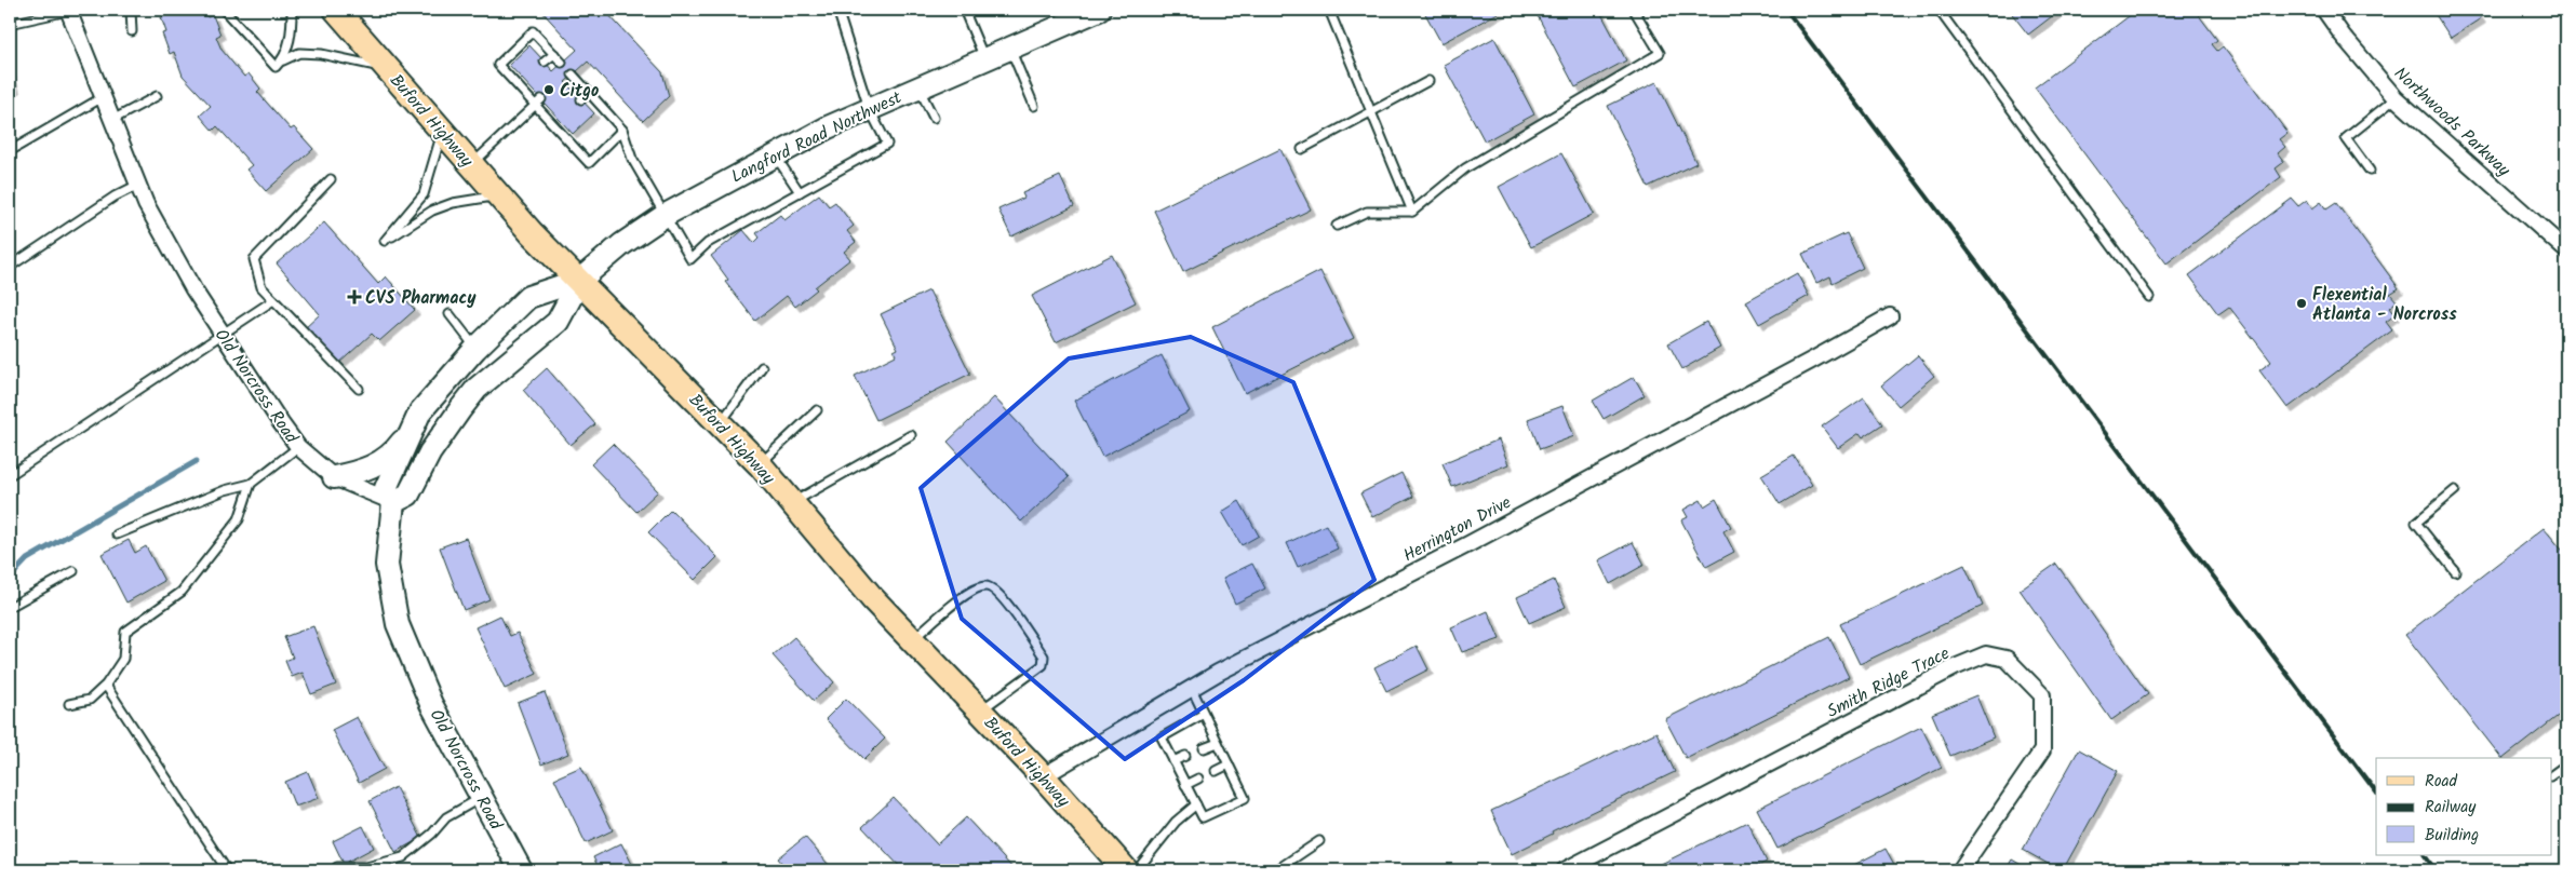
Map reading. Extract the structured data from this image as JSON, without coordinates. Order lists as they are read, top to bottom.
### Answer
{
  "streets": {
    "main road": ["Buford Highway"],
    "street": [
      "Northwoods Parkway",
      "Langford Road Northwest",
      "Old Norcross Road",
      "Herrington Drive",
      "Smith Ridge Trace"
    ]
  },
  "crossings": [
    ["Buford Highway", "Langford Road Northwest"],
    ["Buford Highway", "Herrington Drive"],
    ["Langford Road Northwest", "Old Norcross Road"]
  ],
  "places": {
    "other": ["Citgo", "Flexential Atlanta - Norcross"],
    "health": ["CVS Pharmacy"]
  },
  "legend": ["Road", "Railway", "Building"]
}
